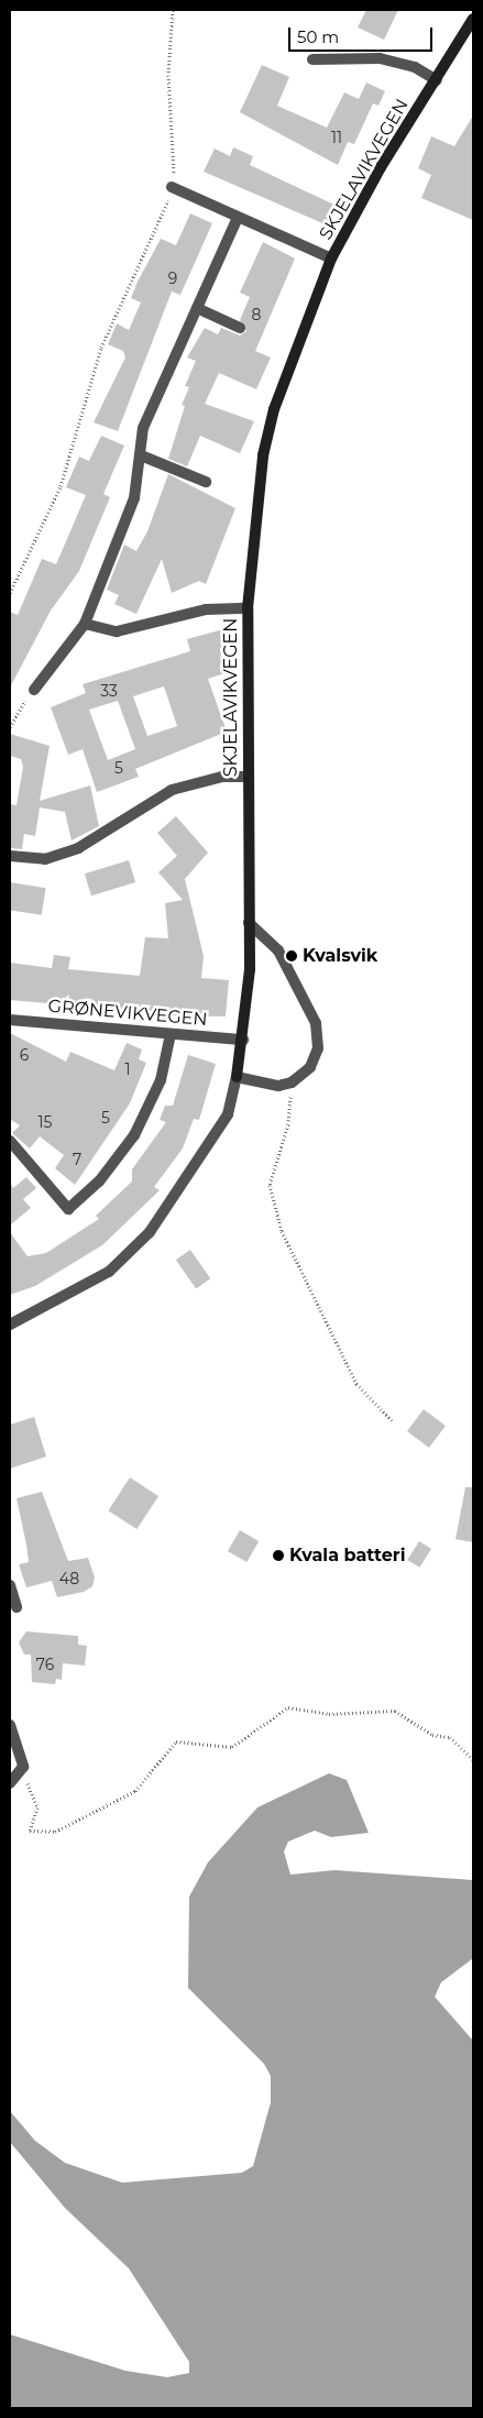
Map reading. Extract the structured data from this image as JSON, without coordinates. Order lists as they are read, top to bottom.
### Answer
{
  "streets": {
    "main road": ["SKJELAVIKVEGEN"],
    "street": ["GRØNEVIKVEGEN"]
  },
  "crossings": [
    ["SKJELAVIKVEGEN", "GRØNEVIKVEGEN"]
  ],
  "places": ["Kvalsvik", "Kvala batteri"],
  "house_numbers": [
    "11",
    "9",
    "8",
    "33",
    "5",
    "6",
    "1",
    "5",
    "15",
    "7",
    "48",
    "76"
  ],
  "scale_bar": "50 m"
}
